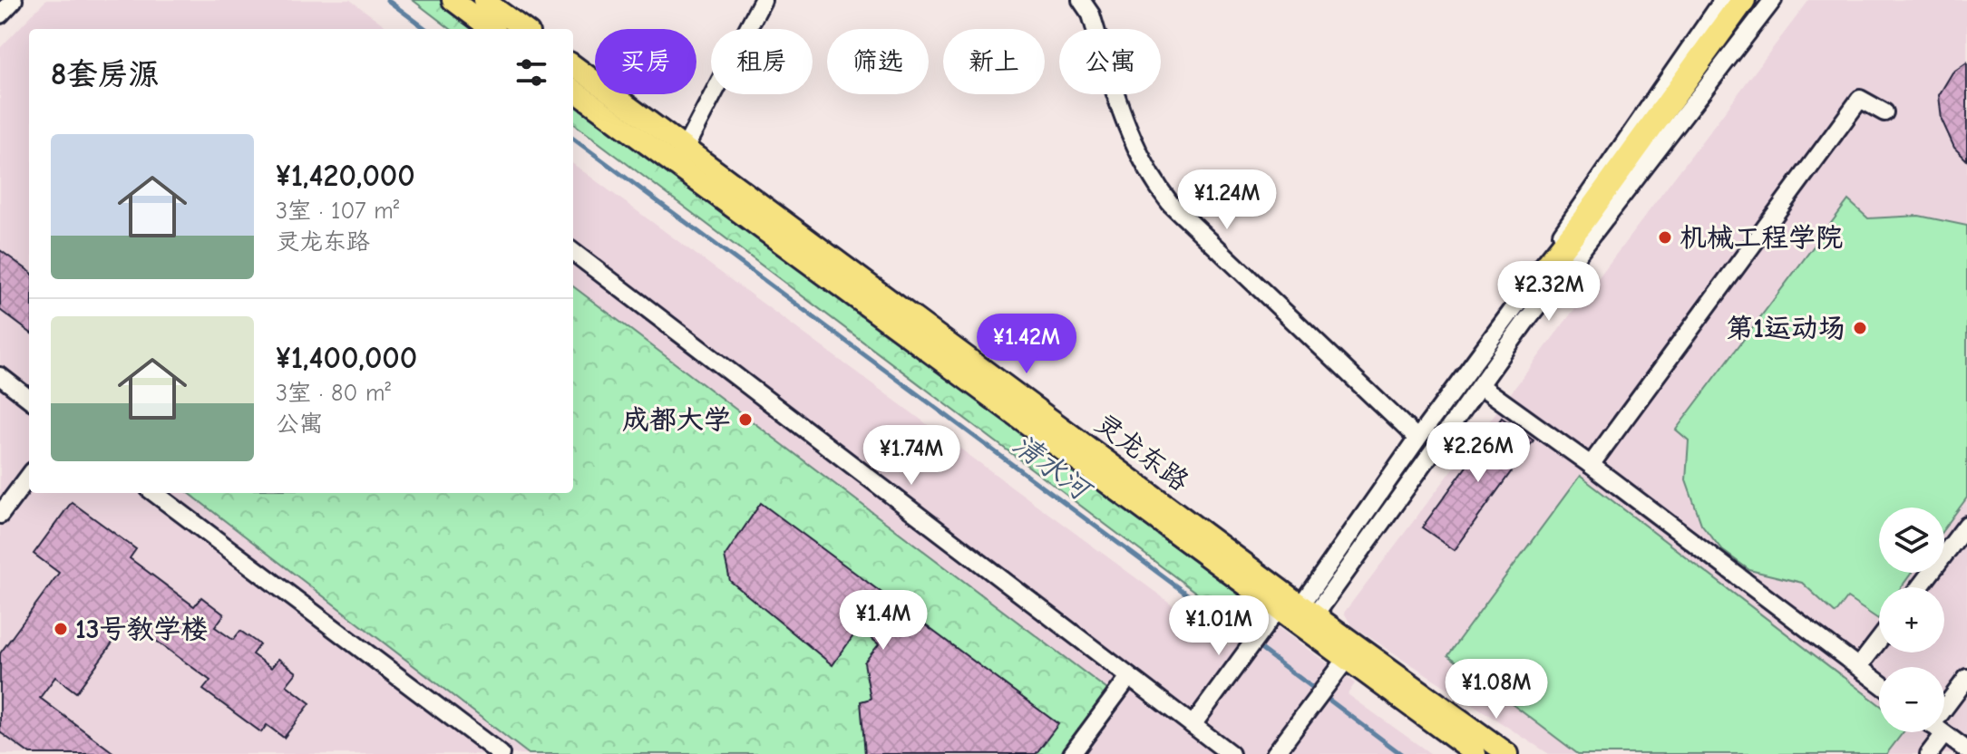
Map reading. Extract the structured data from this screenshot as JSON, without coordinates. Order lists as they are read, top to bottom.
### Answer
{
  "streets": {
    "main road": ["灵龙东路"]
  },
  "water": ["清水河"],
  "places": [
    "机械工程学院",
    "第1运动场",
    "成都大学",
    "13号教学楼"
  ],
  "page": {
    "chip": [
      "买房",
      "租房",
      "筛选",
      "新上",
      "公寓"
    ],
    "heading": "8套房源",
    "list": [
      {
        "name": "¥1,420,000",
        "note": "3室 · 107 m² · 灵龙东路"
      },
      {
        "name": "¥1,400,000",
        "note": "3室 · 80 m² · 公寓"
      }
    ],
    "price": [
      "¥1.24M",
      "¥2.32M",
      "¥1.42M",
      "¥2.26M",
      "¥1.74M",
      "¥1.4M",
      "¥1.01M",
      "¥1.08M"
    ],
    "map_buttons": ["+", "−"]
  }
}
